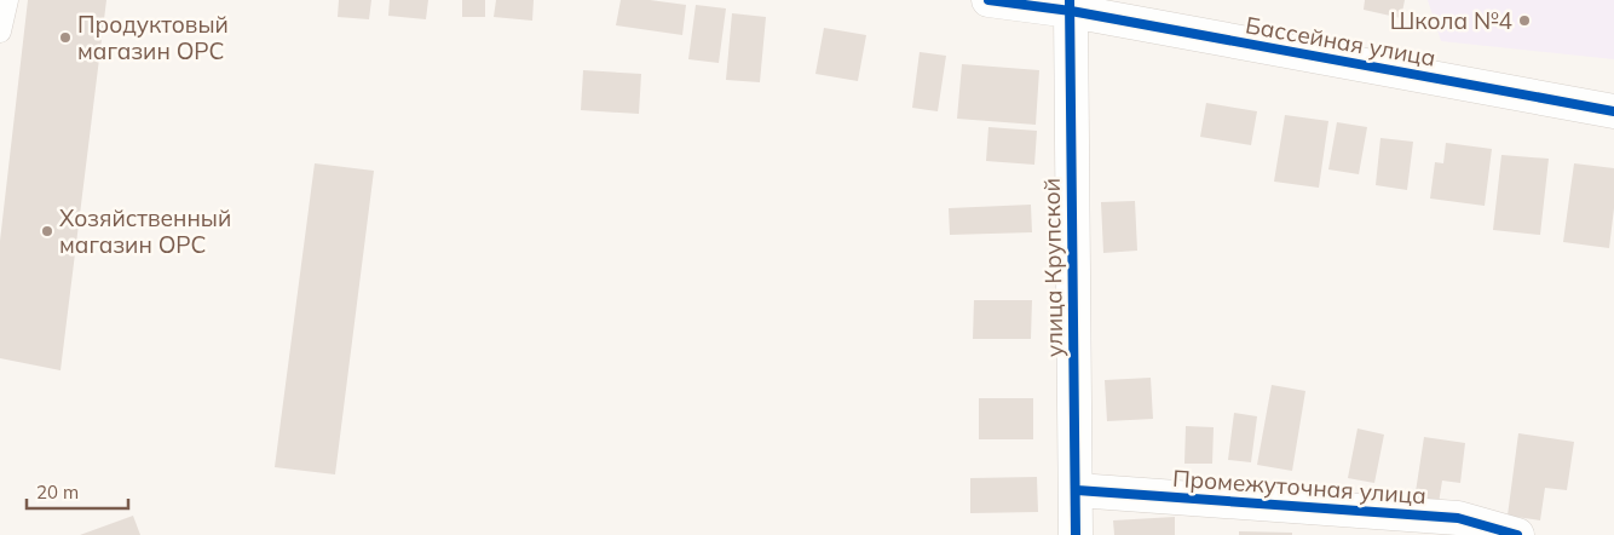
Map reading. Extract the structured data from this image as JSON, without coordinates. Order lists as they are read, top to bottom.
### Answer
{
  "streets": {
    "street": ["Бассейная улица", "улица Крупской", "Промежуточная улица"]
  },
  "crossings": [
    ["Бассейная улица", "улица Крупской"],
    ["улица Крупской", "Промежуточная улица"]
  ],
  "places": ["Школа №4", "Продуктовый магазин ОРС", "Хозяйственный магазин ОРС"],
  "scale_bar": "20 m"
}
